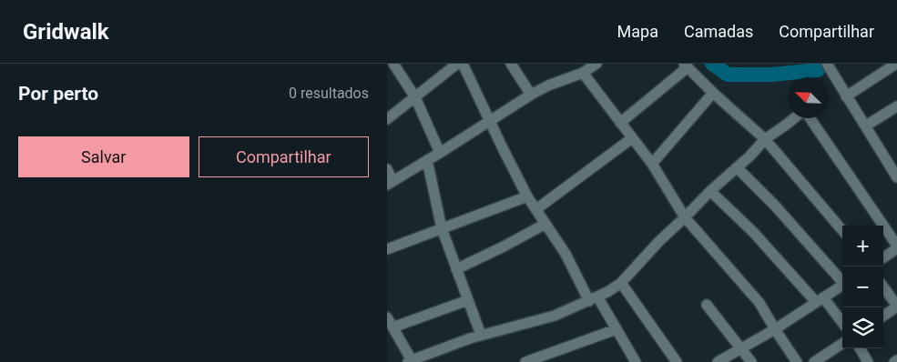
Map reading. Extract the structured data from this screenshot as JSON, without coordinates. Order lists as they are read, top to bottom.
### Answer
{
  "north": "top left",
  "page": {
    "header": "Gridwalk",
    "nav": ["Mapa", "Camadas", "Compartilhar"],
    "heading": ["Por perto", "0 resultados"],
    "buttons": ["Salvar", "Compartilhar"],
    "map_buttons": ["+", "−"]
  }
}
